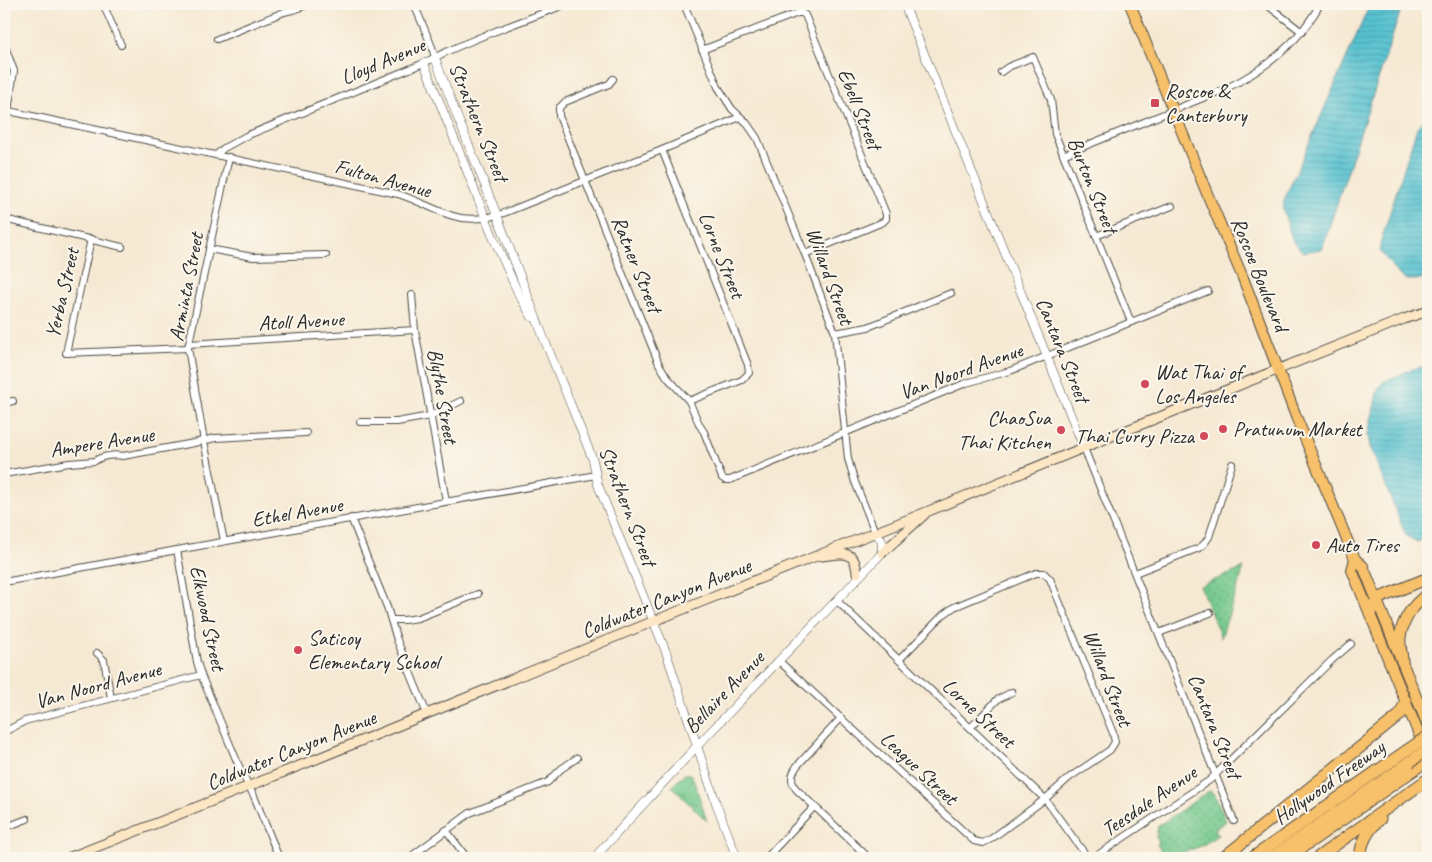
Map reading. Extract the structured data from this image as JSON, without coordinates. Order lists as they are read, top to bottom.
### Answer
{
  "streets": {
    "highway": ["Hollywood Freeway"],
    "main road": ["Roscoe Boulevard", "Coldwater Canyon Avenue"],
    "street": [
      "Lloyd Avenue",
      "Ebell Street",
      "Strathern Street",
      "Fulton Avenue",
      "Burton Street",
      "Lorne Street",
      "Ratner Street",
      "Willard Street",
      "Arminta Street",
      "Yerba Street",
      "Atoll Avenue",
      "Cantara Street",
      "Van Noord Avenue",
      "Blythe Street",
      "Ampere Avenue",
      "Ethel Avenue",
      "Elkwood Street",
      "Bellaire Avenue",
      "League Street",
      "Teesdale Avenue"
    ]
  },
  "crossings": [
    ["Lloyd Avenue", "Strathern Street"],
    ["Lloyd Avenue", "Fulton Avenue"],
    ["Ebell Street", "Willard Street"],
    ["Strathern Street", "Fulton Avenue"],
    ["Strathern Street", "Ethel Avenue"],
    ["Strathern Street", "Coldwater Canyon Avenue"],
    ["Strathern Street", "Bellaire Avenue"],
    ["Fulton Avenue", "Lorne Street"],
    ["Fulton Avenue", "Ratner Street"],
    ["Fulton Avenue", "Willard Street"],
    ["Fulton Avenue", "Arminta Street"],
    ["Burton Street", "Van Noord Avenue"],
    ["Lorne Street", "Ratner Street"],
    ["Lorne Street", "Willard Street"],
    ["Lorne Street", "Bellaire Avenue"],
    ["Lorne Street", "League Street"],
    ["Ratner Street", "Van Noord Avenue"],
    ["Roscoe Boulevard", "Coldwater Canyon Avenue"],
    ["Roscoe Boulevard", "Hollywood Freeway"],
    ["Willard Street", "Van Noord Avenue"],
    ["Willard Street", "Coldwater Canyon Avenue"],
    ["Willard Street", "League Street"],
    ["Arminta Street", "Atoll Avenue"],
    ["Arminta Street", "Ampere Avenue"],
    ["Arminta Street", "Ethel Avenue"],
    ["Yerba Street", "Atoll Avenue"],
    ["Atoll Avenue", "Blythe Street"],
    ["Cantara Street", "Van Noord Avenue"],
    ["Cantara Street", "Coldwater Canyon Avenue"],
    ["Cantara Street", "Teesdale Avenue"],
    ["Van Noord Avenue", "Elkwood Street"],
    ["Blythe Street", "Ethel Avenue"],
    ["Ethel Avenue", "Elkwood Street"],
    ["Coldwater Canyon Avenue", "Elkwood Street"],
    ["Bellaire Avenue", "League Street"]
  ],
  "places": {
    "transit": ["Roscoe & Canterbury"],
    "other": [
      "Wat Thai of Los Angeles",
      "Pratunum Market",
      "ChaoSua Thai Kitchen",
      "Thai Curry Pizza",
      "Auto Tires",
      "Saticoy Elementary School"
    ]
  }
}
